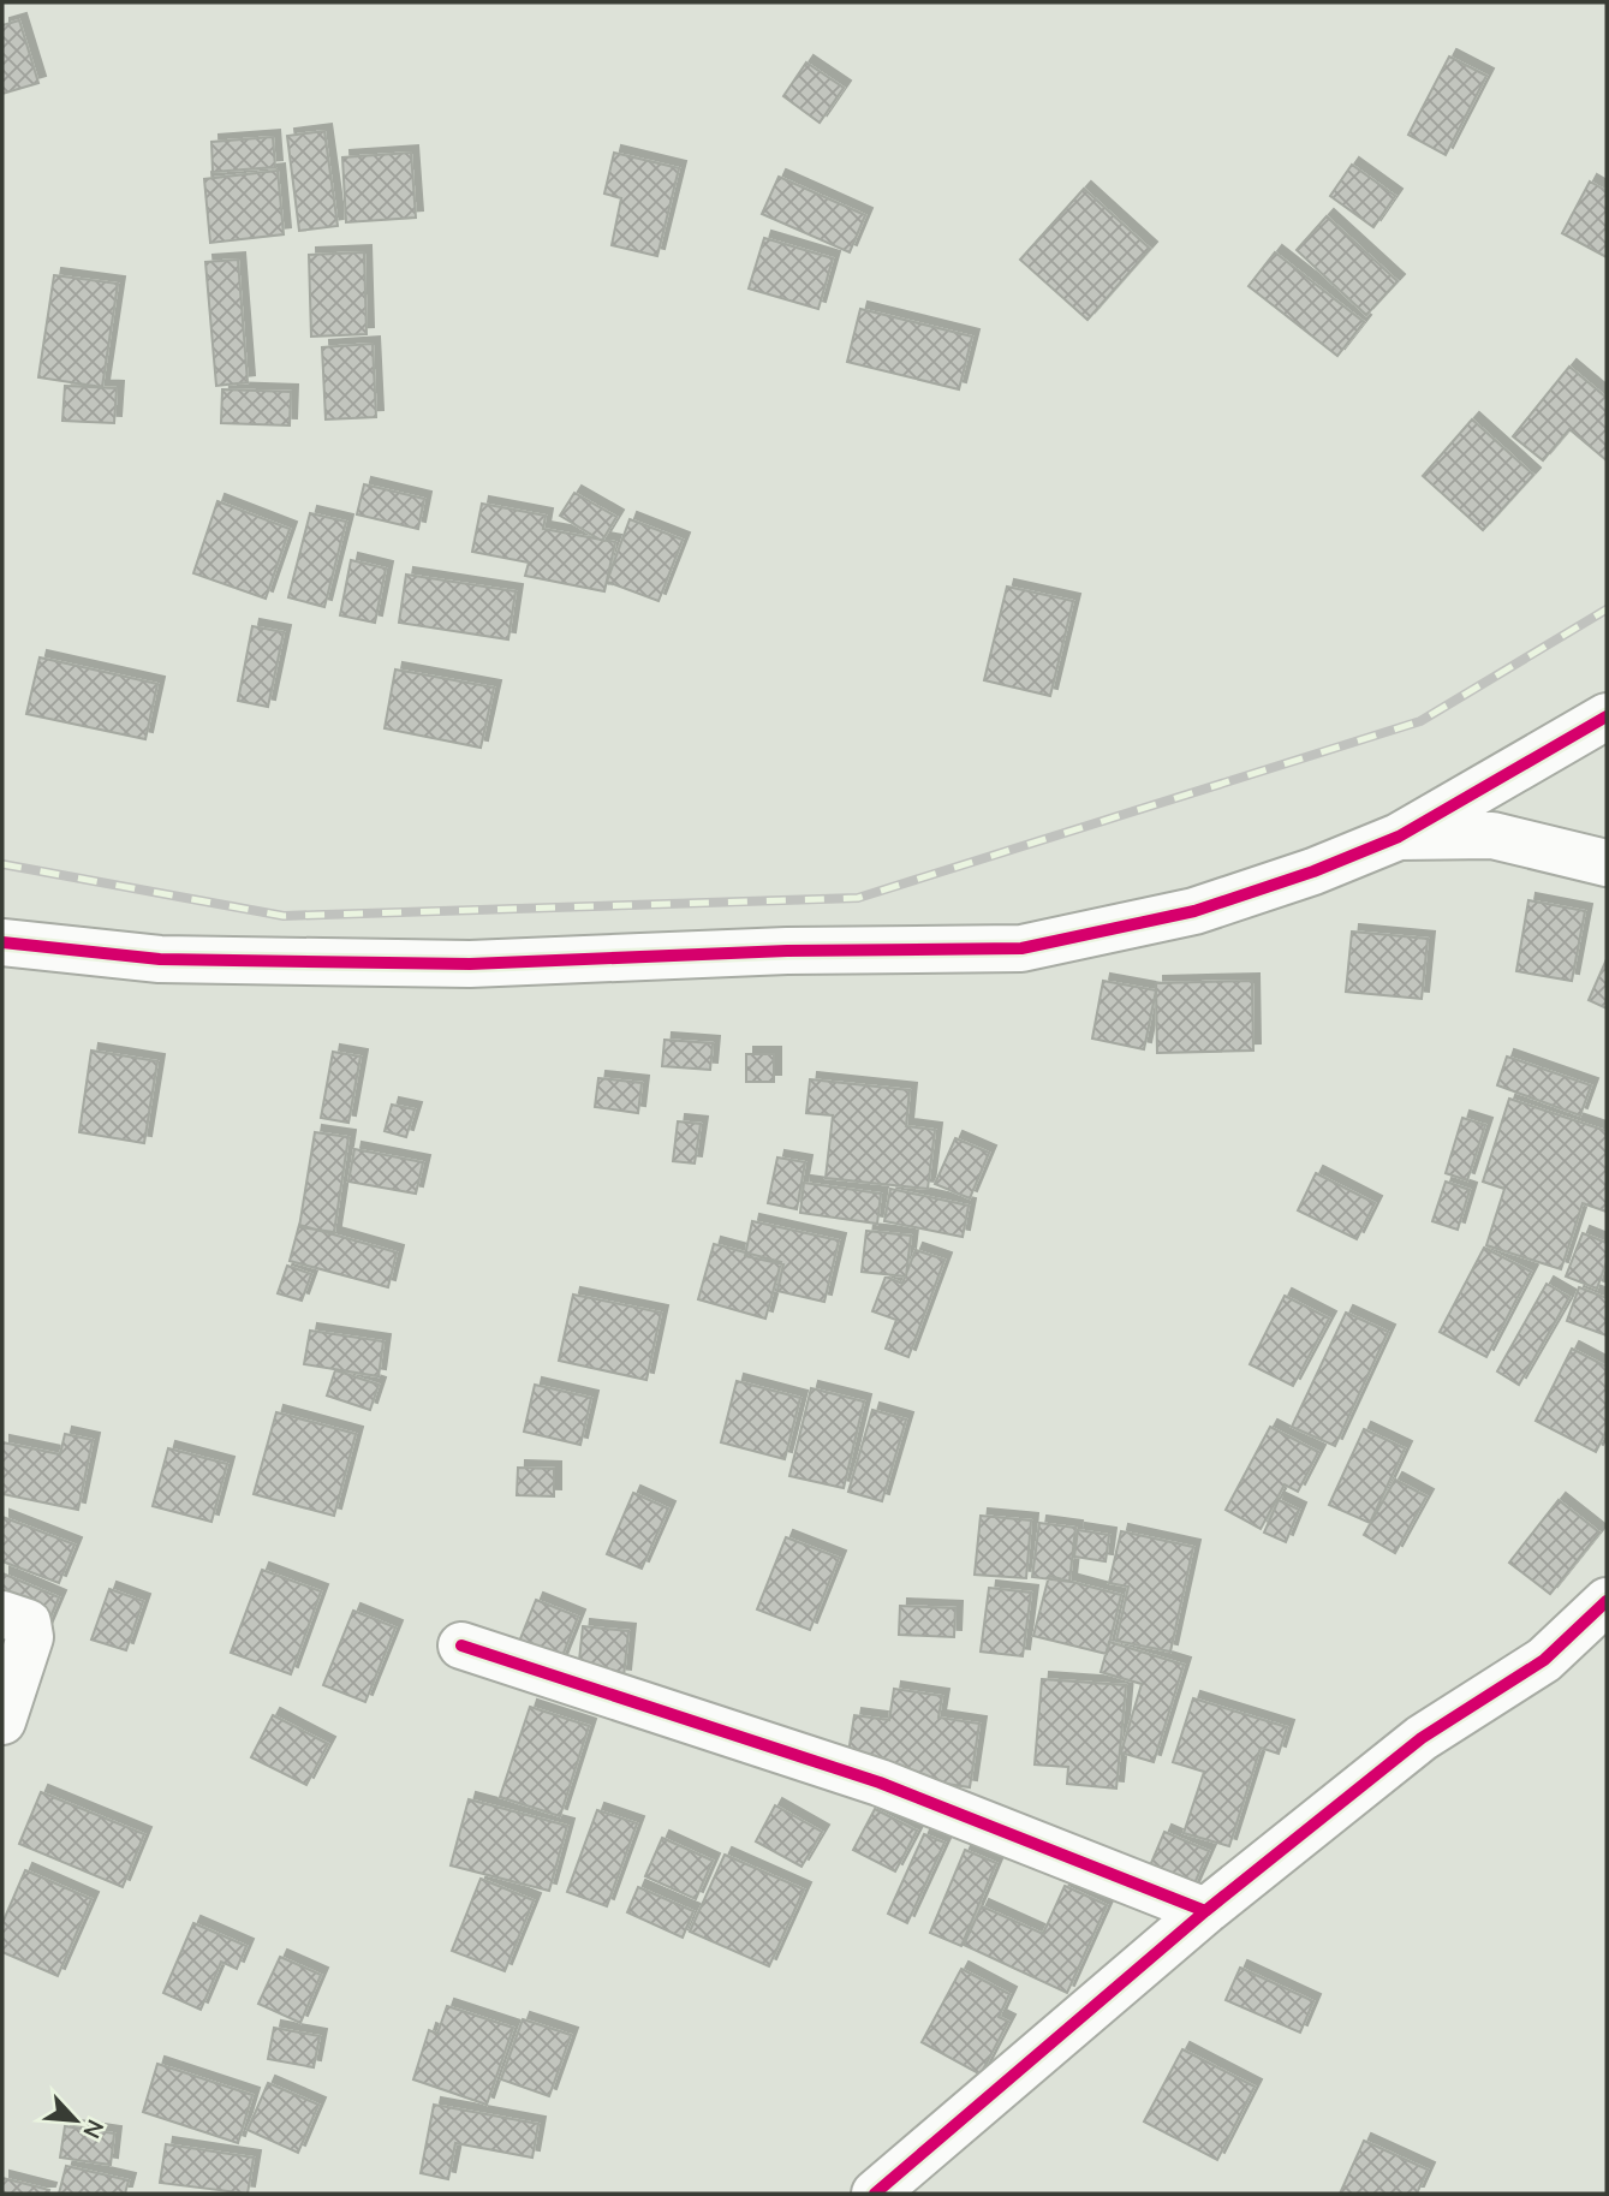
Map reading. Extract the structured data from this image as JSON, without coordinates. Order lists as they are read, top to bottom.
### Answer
{
  "north": "bottom right"
}
